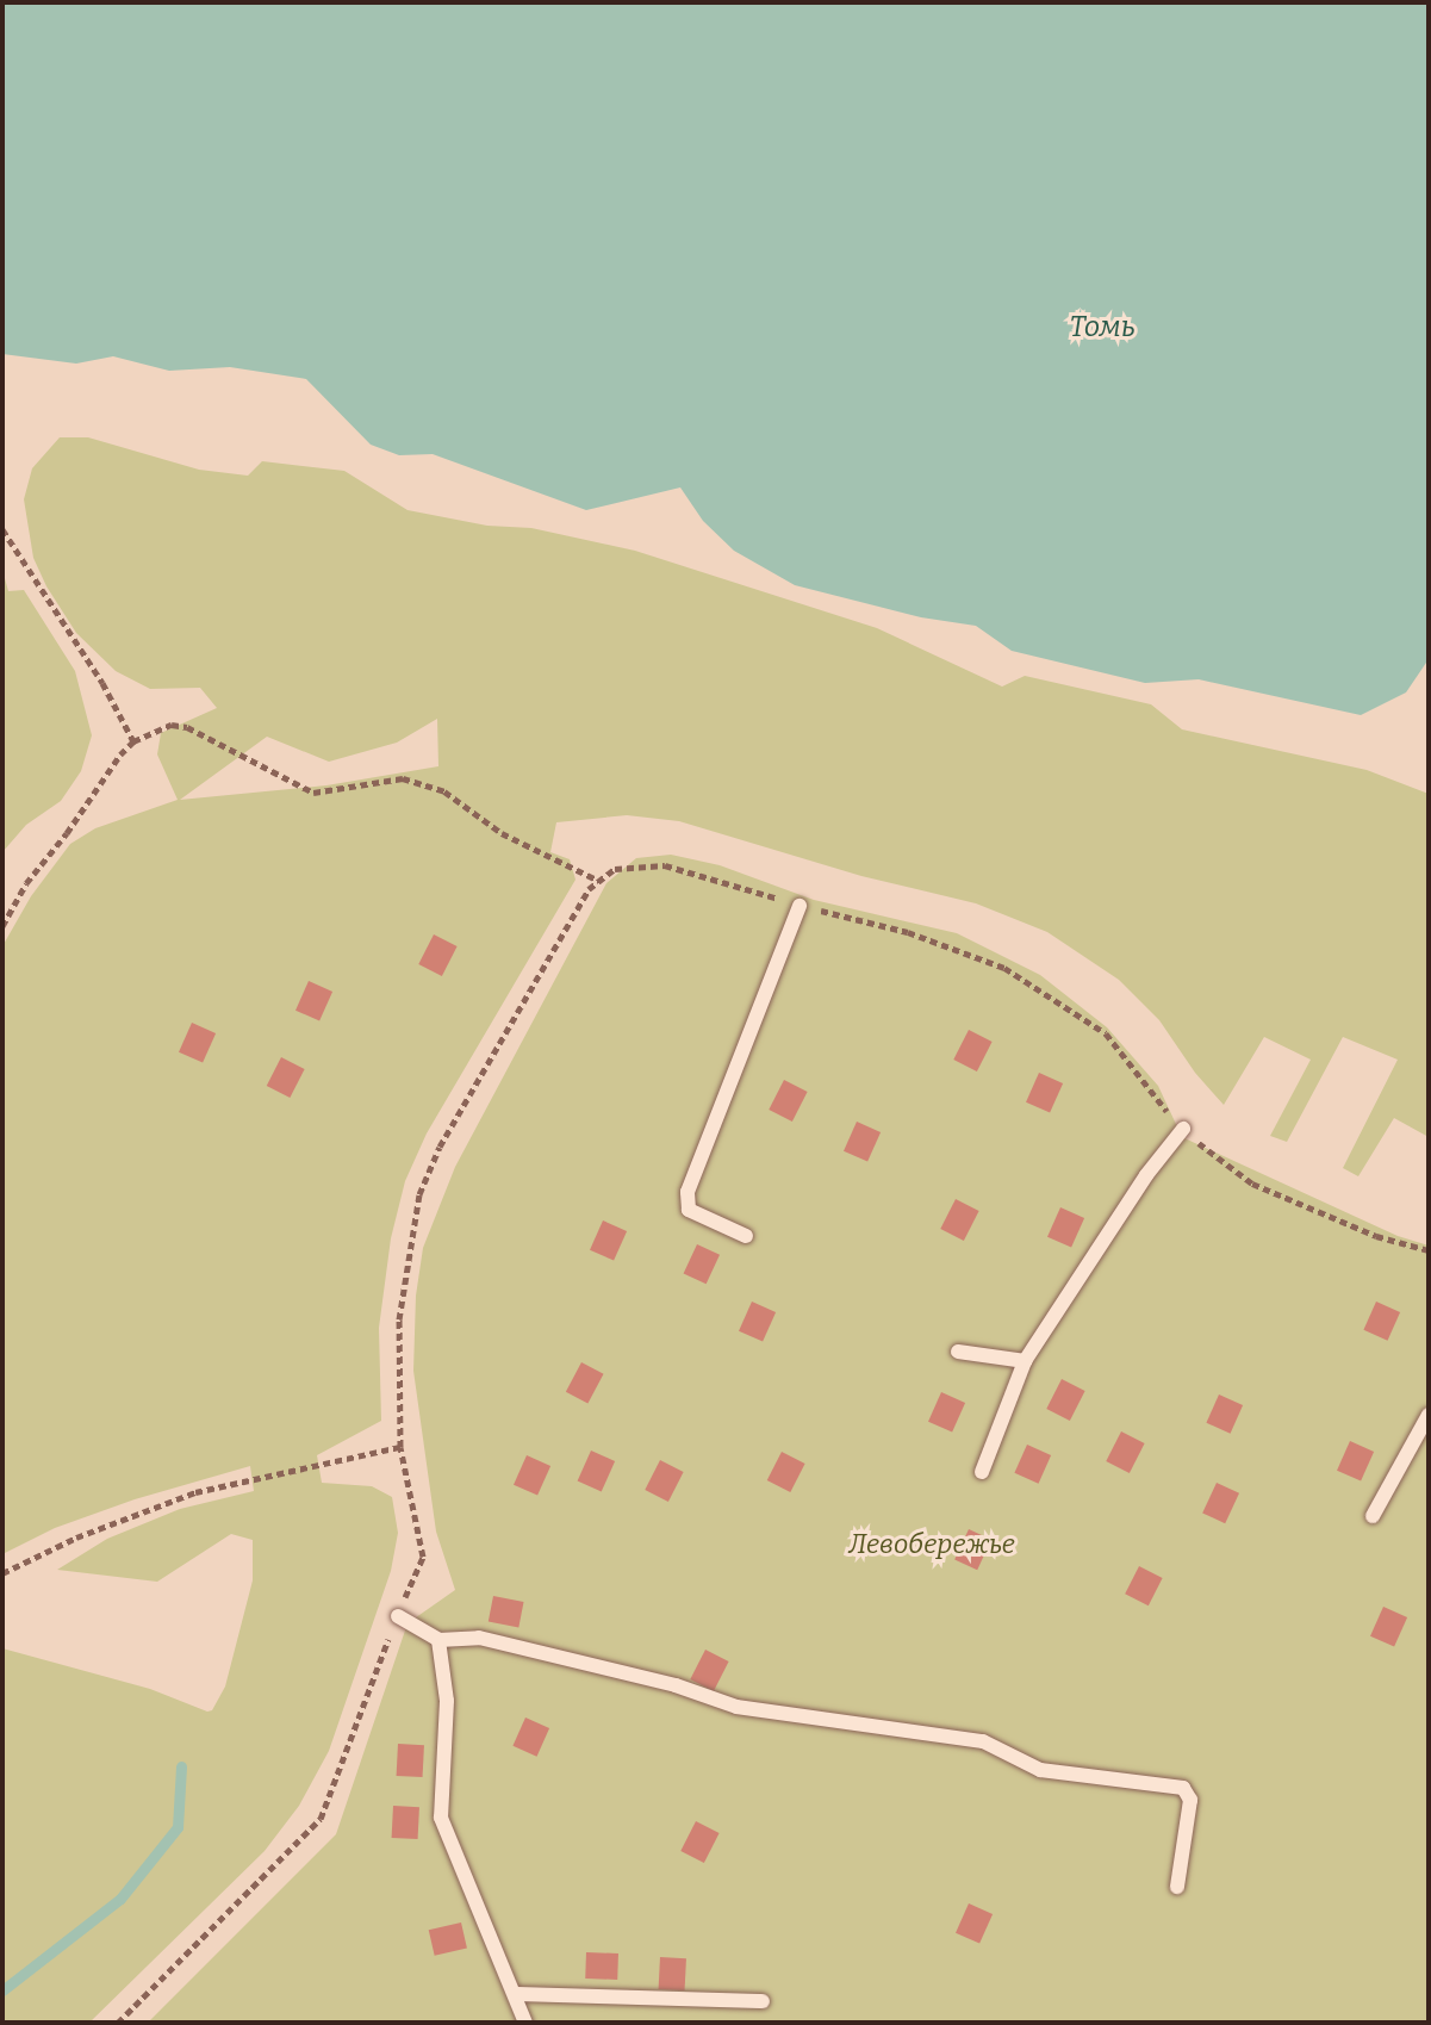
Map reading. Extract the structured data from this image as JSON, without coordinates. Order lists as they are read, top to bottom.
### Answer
{
  "water": ["Томь"],
  "parks": ["Левобережье"]
}
